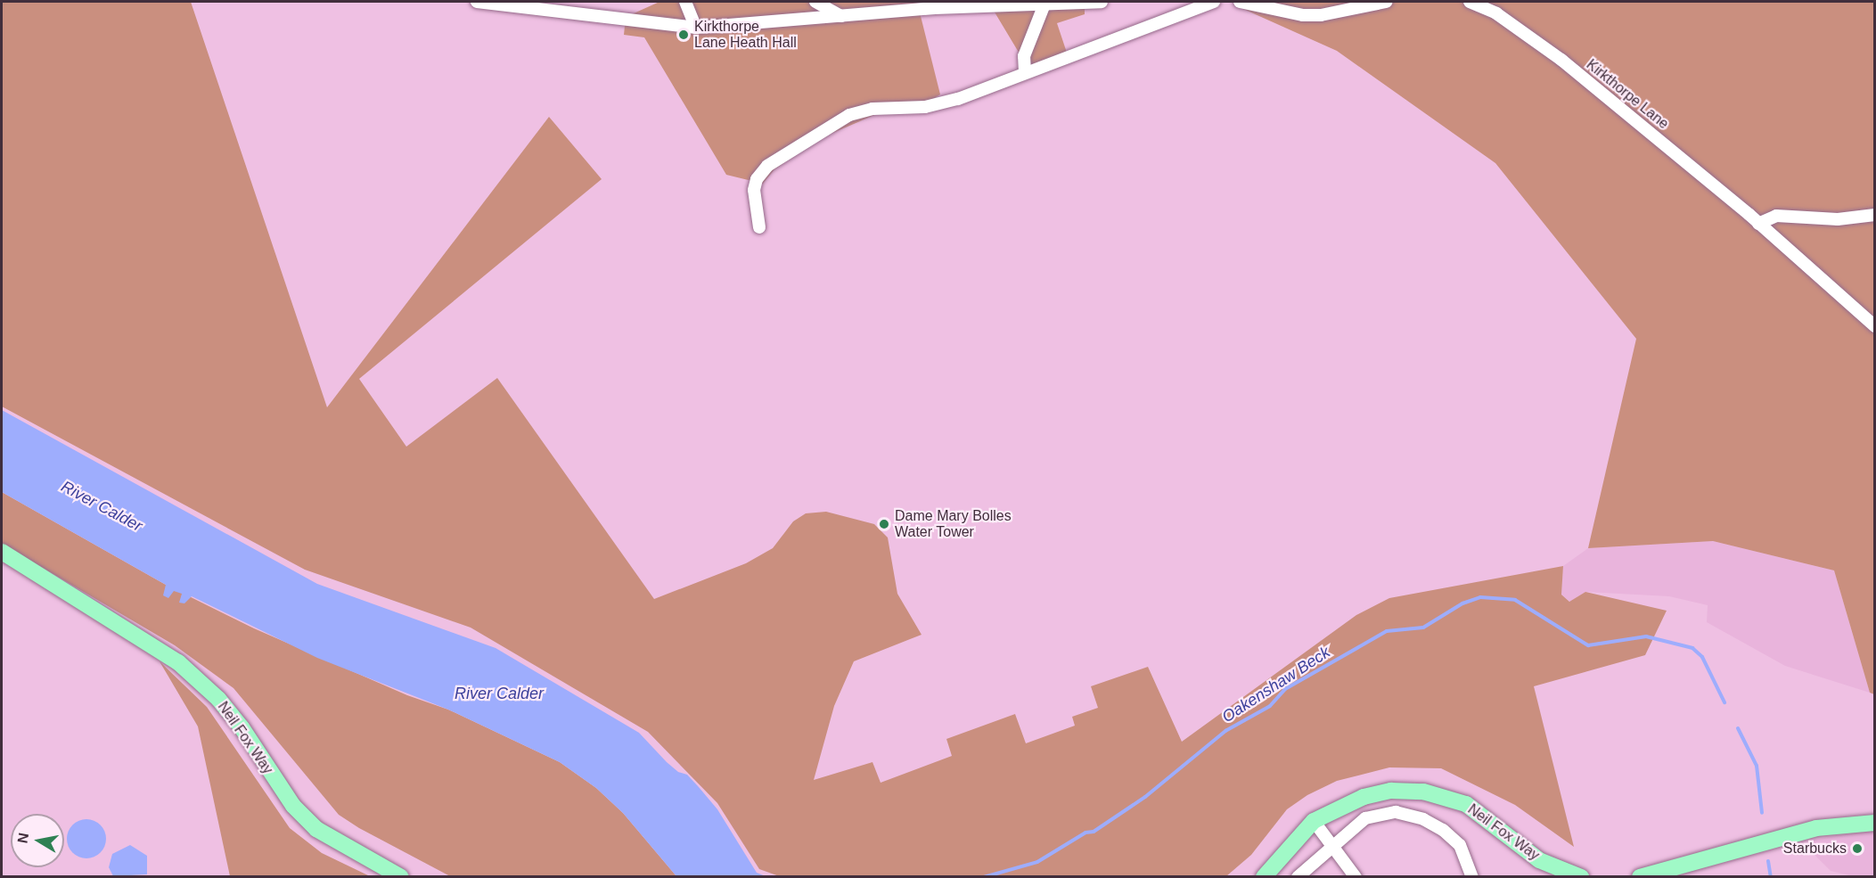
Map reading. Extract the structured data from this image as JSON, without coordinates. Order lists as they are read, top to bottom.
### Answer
{
  "streets": {
    "main road": ["Neil Fox Way"],
    "street": ["Kirkthorpe Lane"]
  },
  "water": ["River Calder", "Oakenshaw Beck"],
  "places": ["Kirkthorpe Lane Heath Hall", "Dame Mary Bolles Water Tower", "Starbucks"],
  "north": "left"
}
